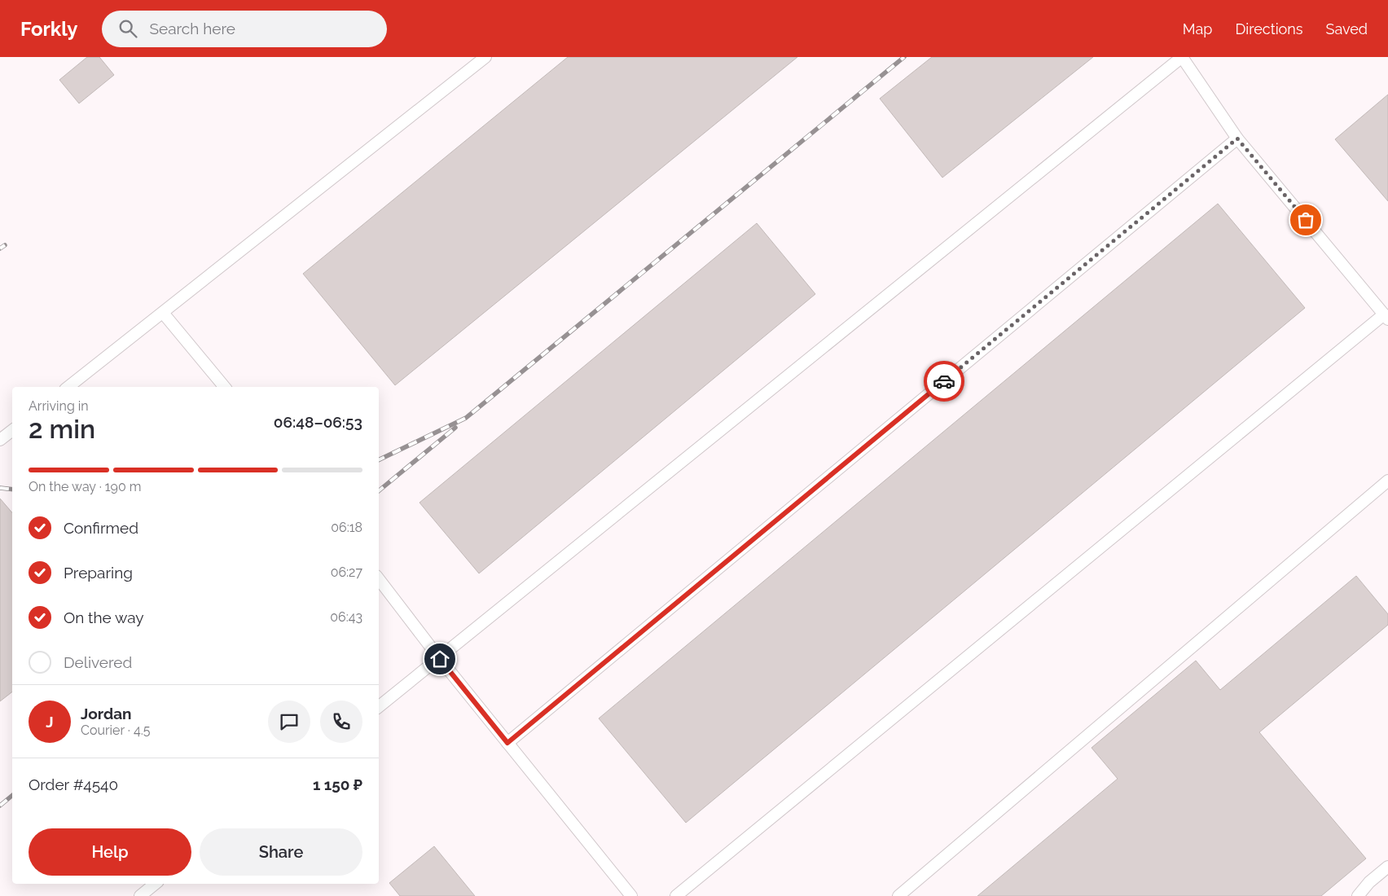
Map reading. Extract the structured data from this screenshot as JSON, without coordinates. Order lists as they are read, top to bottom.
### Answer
{
  "page": {
    "header": "Forkly",
    "search": "Search here",
    "nav": ["Map", "Directions", "Saved"],
    "heading": ["2 min", "Arriving in", "06:48–06:53"],
    "panel": [
      "Jordan",
      "Courier · 4.5",
      "Order #4540",
      "1 150 ₽"
    ],
    "bar": "On the way · 190 m",
    "list": [
      ["Confirmed", "06:18"],
      ["Preparing", "06:27"],
      ["On the way", "06:43"],
      "Delivered"
    ],
    "round": "J",
    "buttons": ["Help", "Share"]
  }
}
